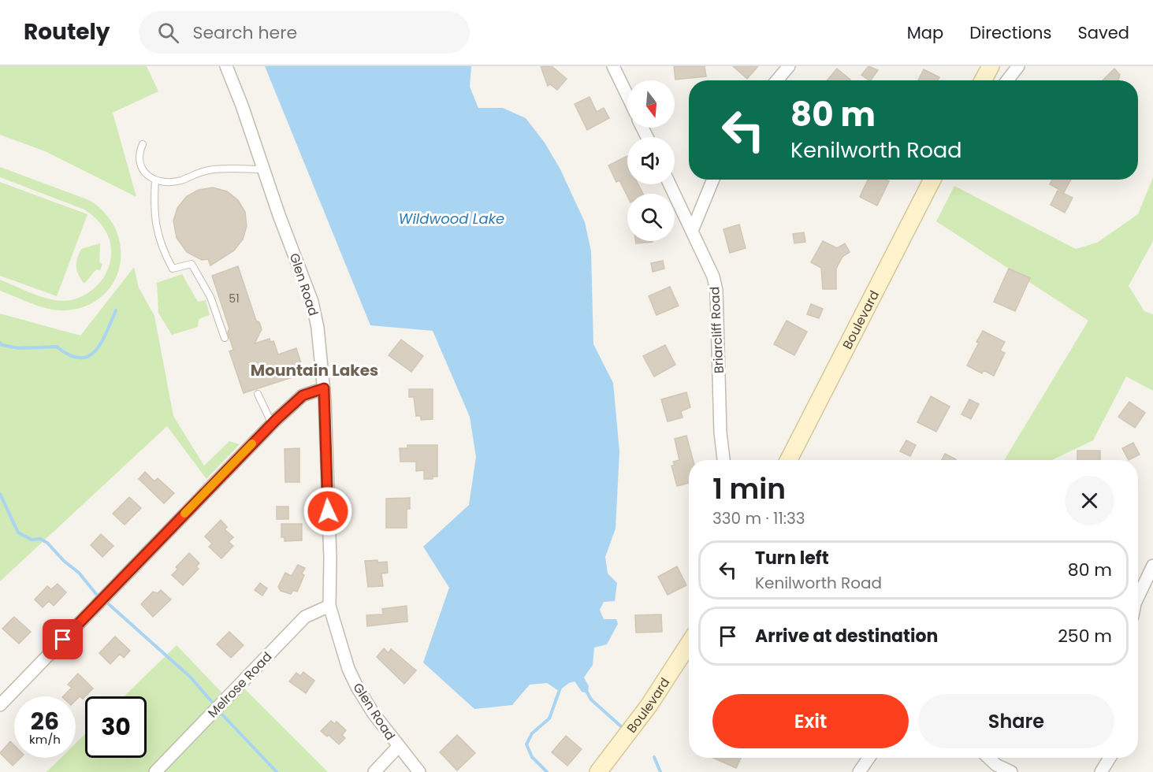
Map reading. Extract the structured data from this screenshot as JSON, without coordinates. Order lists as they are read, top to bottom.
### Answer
{
  "streets": {
    "main road": ["Boulevard"],
    "street": ["Glen Road", "Briarcliff Road", "Melrose Road"]
  },
  "crossings": [
    ["Glen Road", "Melrose Road"]
  ],
  "districts": ["Mountain Lakes"],
  "water": ["Wildwood Lake"],
  "house_numbers": ["51"],
  "north": "bottom",
  "page": {
    "header": "Routely",
    "search": "Search here",
    "nav": ["Map", "Directions", "Saved"],
    "turn": ["80 m", "Kenilworth Road"],
    "heading": ["1 min", "330 m · 11:33"],
    "list": [
      {
        "name": "Turn left",
        "note": "Kenilworth Road",
        "value": "80 m"
      },
      {
        "name": "Arrive at destination",
        "value": "250 m"
      }
    ],
    "buttons": ["Exit", "Share"],
    "speed": "26 km/h",
    "limit": "30"
  }
}
